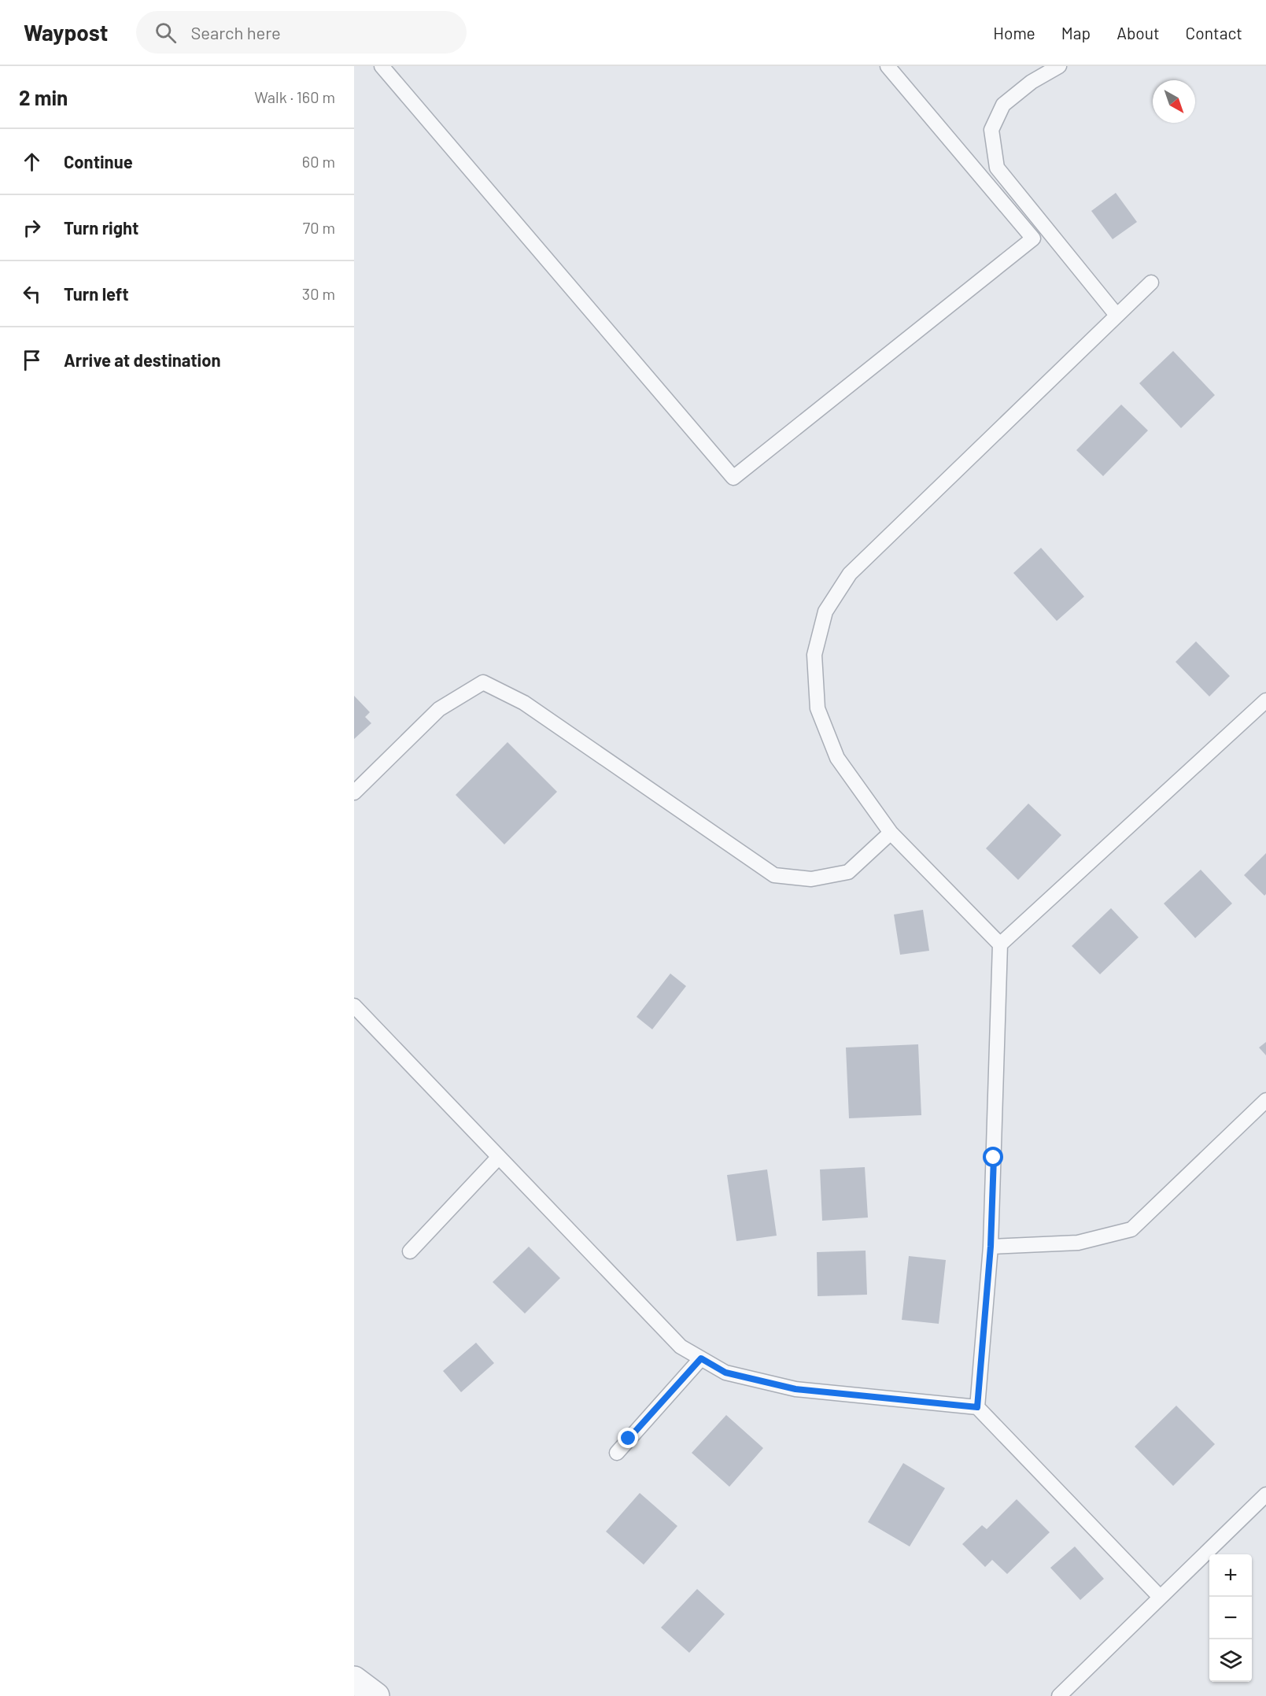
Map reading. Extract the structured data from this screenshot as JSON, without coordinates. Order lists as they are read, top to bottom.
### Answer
{
  "north": "bottom right",
  "page": {
    "header": "Waypost",
    "search": "Search here",
    "nav": [
      "Home",
      "Map",
      "About",
      "Contact"
    ],
    "heading": ["2 min", "Walk · 160 m"],
    "list": [
      ["Continue", "60 m"],
      ["Turn right", "70 m"],
      ["Turn left", "30 m"],
      "Arrive at destination"
    ],
    "map_buttons": ["+", "−"]
  }
}
